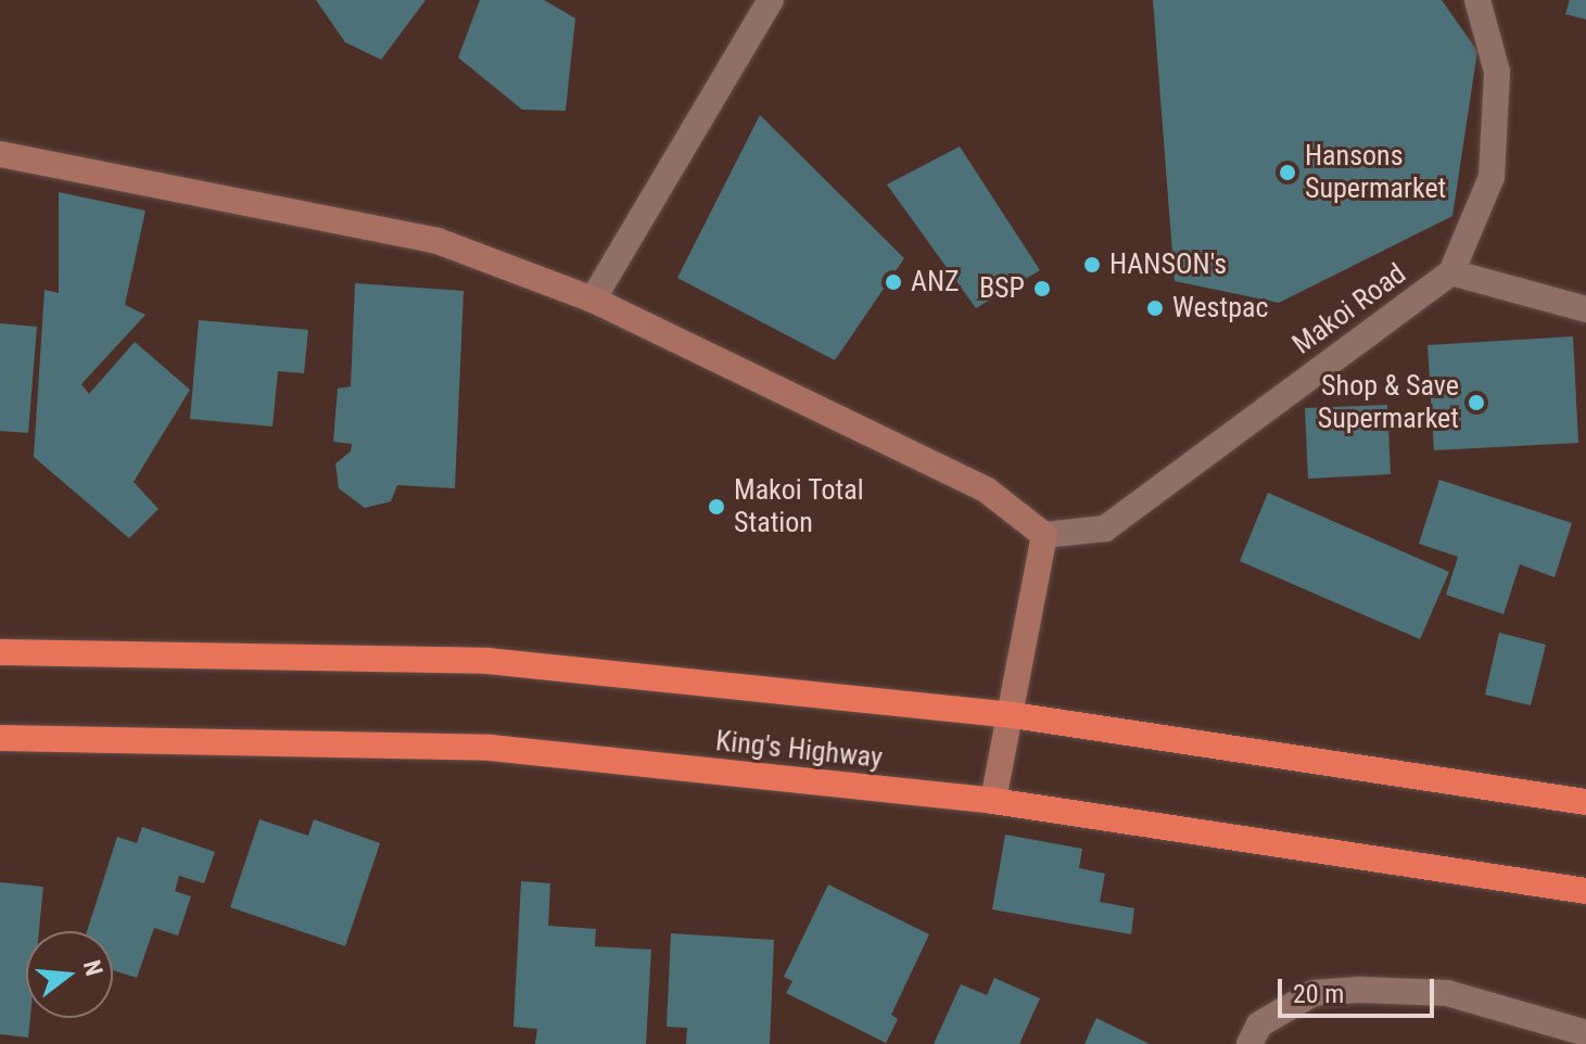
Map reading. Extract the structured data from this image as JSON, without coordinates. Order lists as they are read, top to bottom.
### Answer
{
  "streets": {
    "highway": ["King's Highway"],
    "street": ["Makoi Road"]
  },
  "places": [
    "Hansons Supermarket",
    "HANSON's",
    "ANZ",
    "BSP",
    "Westpac",
    "Shop & Save Supermarket",
    "Makoi Total Station"
  ],
  "scale_bar": "20 m",
  "north": "right"
}
